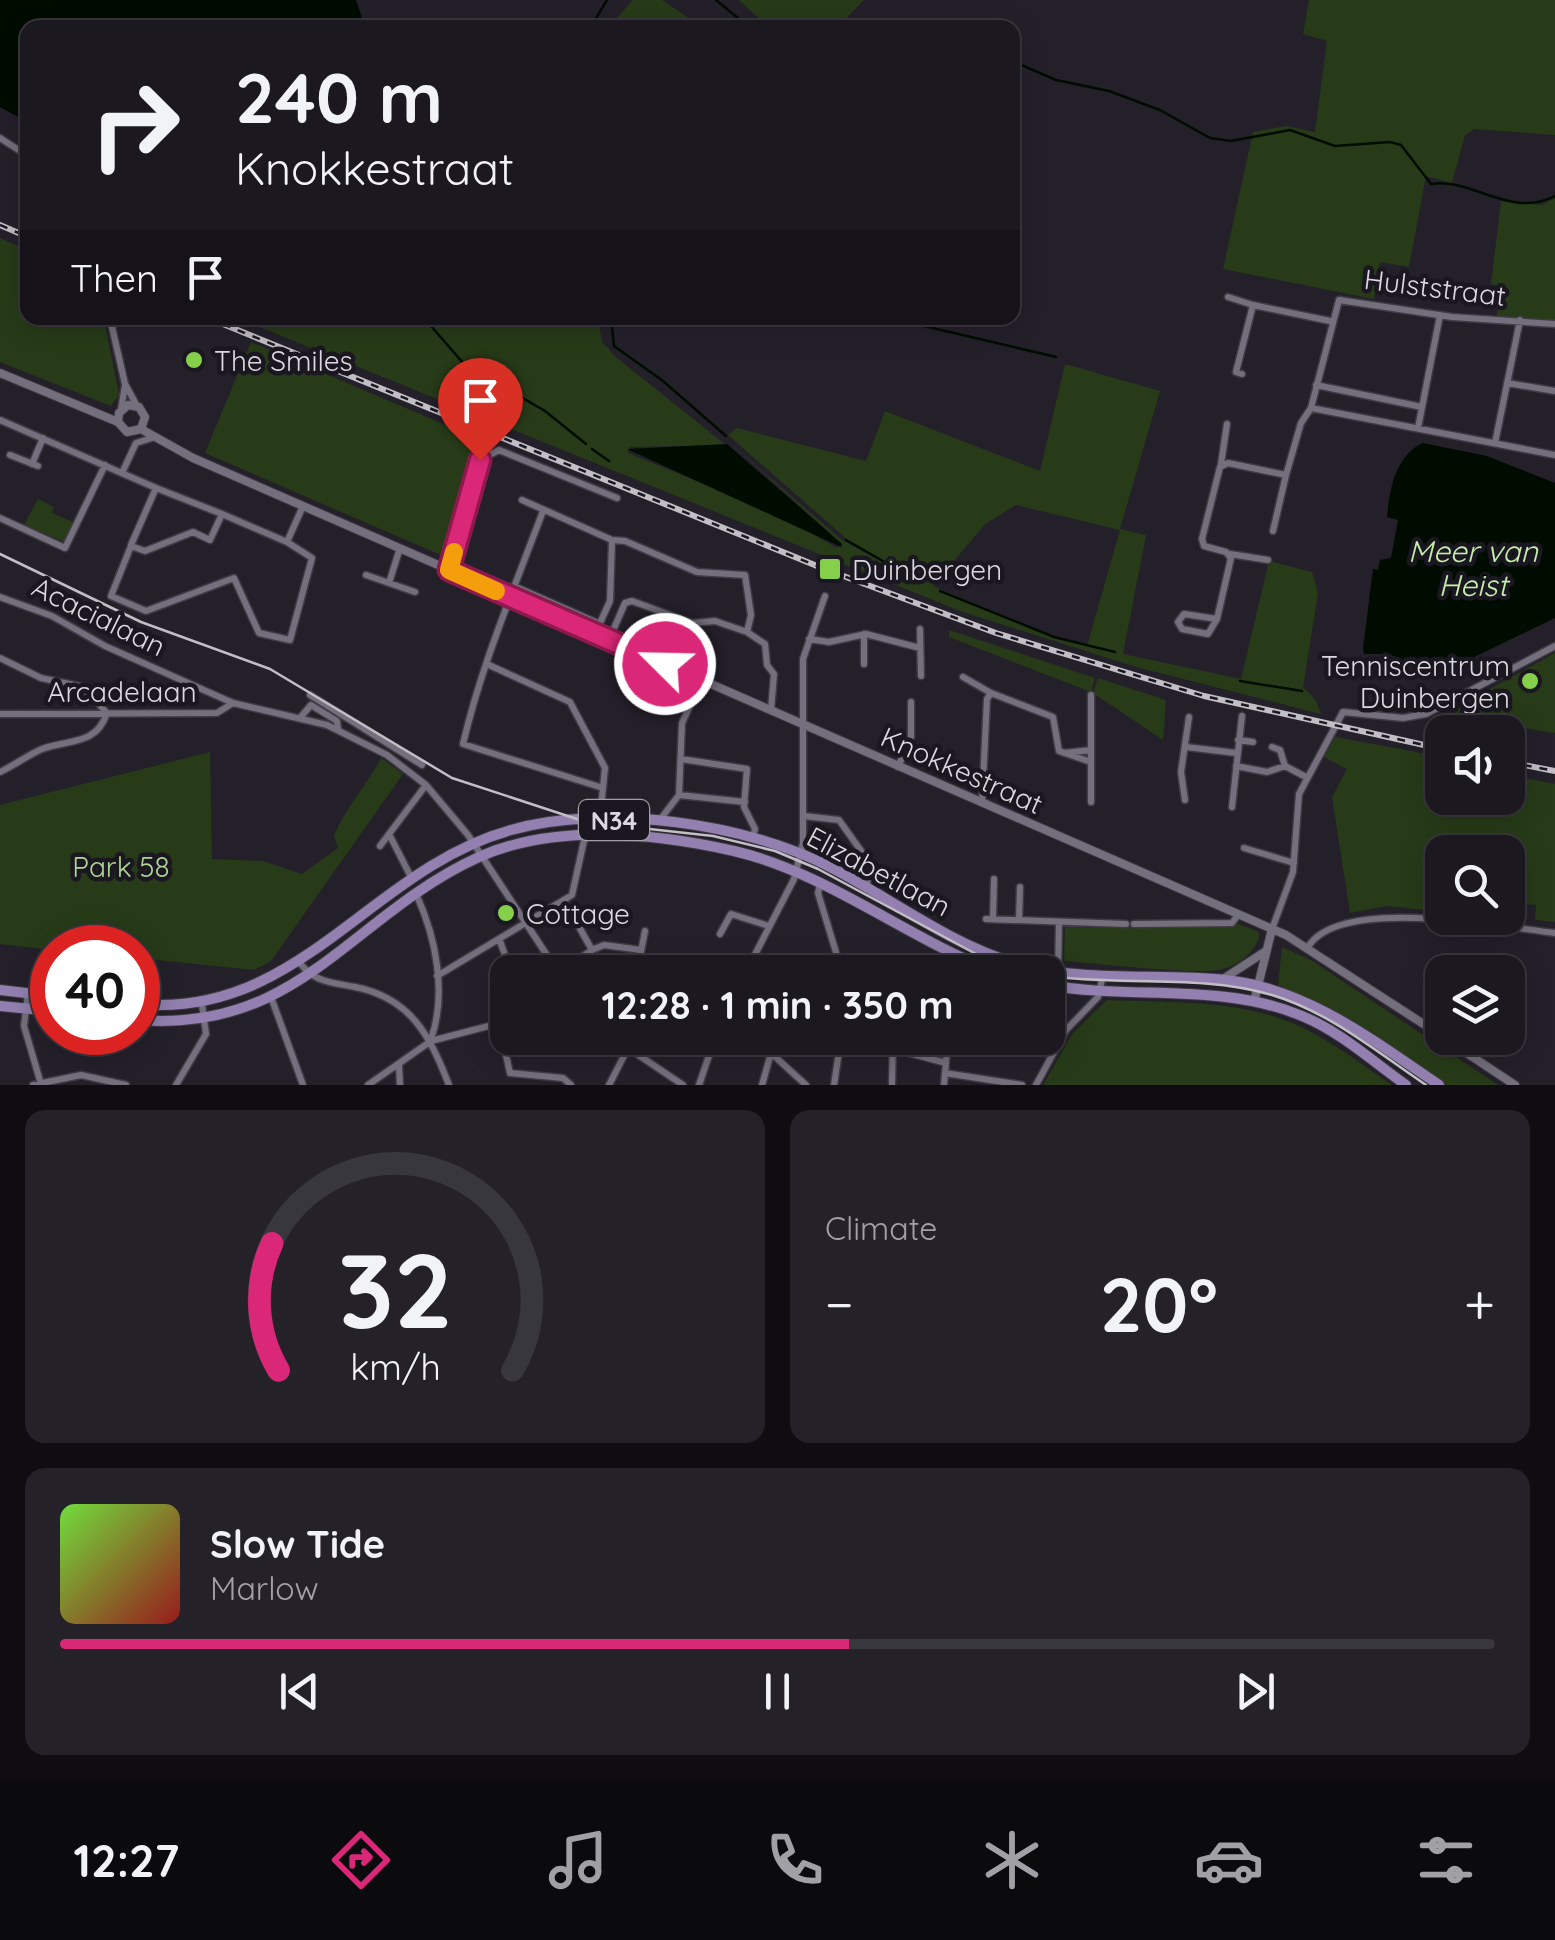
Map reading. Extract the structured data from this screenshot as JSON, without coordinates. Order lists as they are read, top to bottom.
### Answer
{
  "streets": {
    "main road": ["N34", "Elizabetlaan"],
    "street": [
      "Hulststraat",
      "Acacialaan",
      "Arcadelaan",
      "Knokkestraat"
    ]
  },
  "crossings": [
    ["Acacialaan", "Arcadelaan"],
    ["Arcadelaan", "Elizabetlaan"]
  ],
  "water": ["Meer van Heist"],
  "parks": ["Park 58"],
  "places": {
    "other": ["The Smiles", "Tenniscentrum Duinbergen", "Cottage"],
    "transit": ["Duinbergen"]
  },
  "page": {
    "turn": ["240 m", "Knokkestraat"],
    "then": "Then",
    "limit": "40",
    "trip": "12:28 · 1 min · 350 m",
    "tile": "Climate",
    "heat": ["−", "20°", "+"],
    "song": ["Slow Tide", "Marlow"],
    "tabs": "12:27",
    "gauge": ["32", "km/h"]
  }
}
